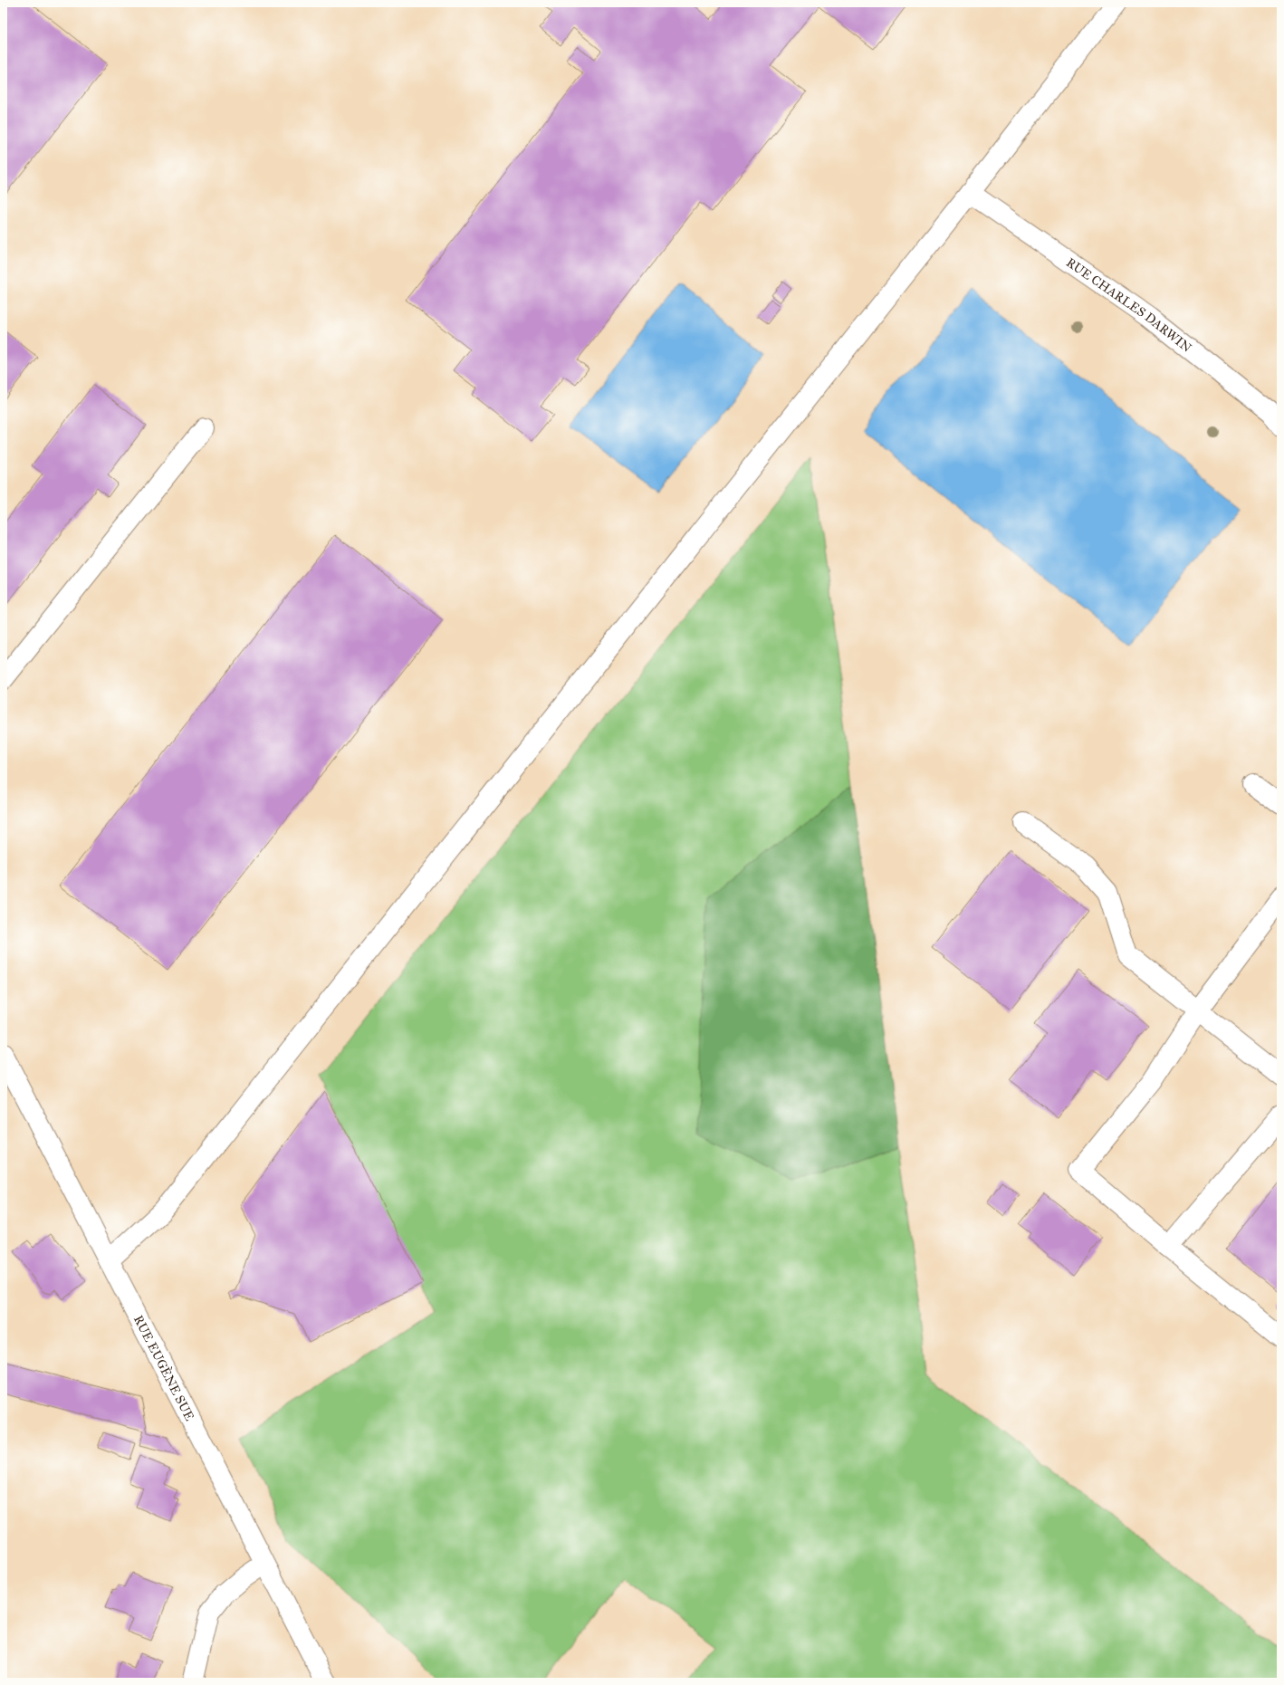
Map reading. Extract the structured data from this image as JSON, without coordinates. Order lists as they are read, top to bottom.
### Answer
{
  "streets": {
    "street": ["RUE CHARLES DARWIN", "RUE EUGÈNE SUE"]
  }
}
